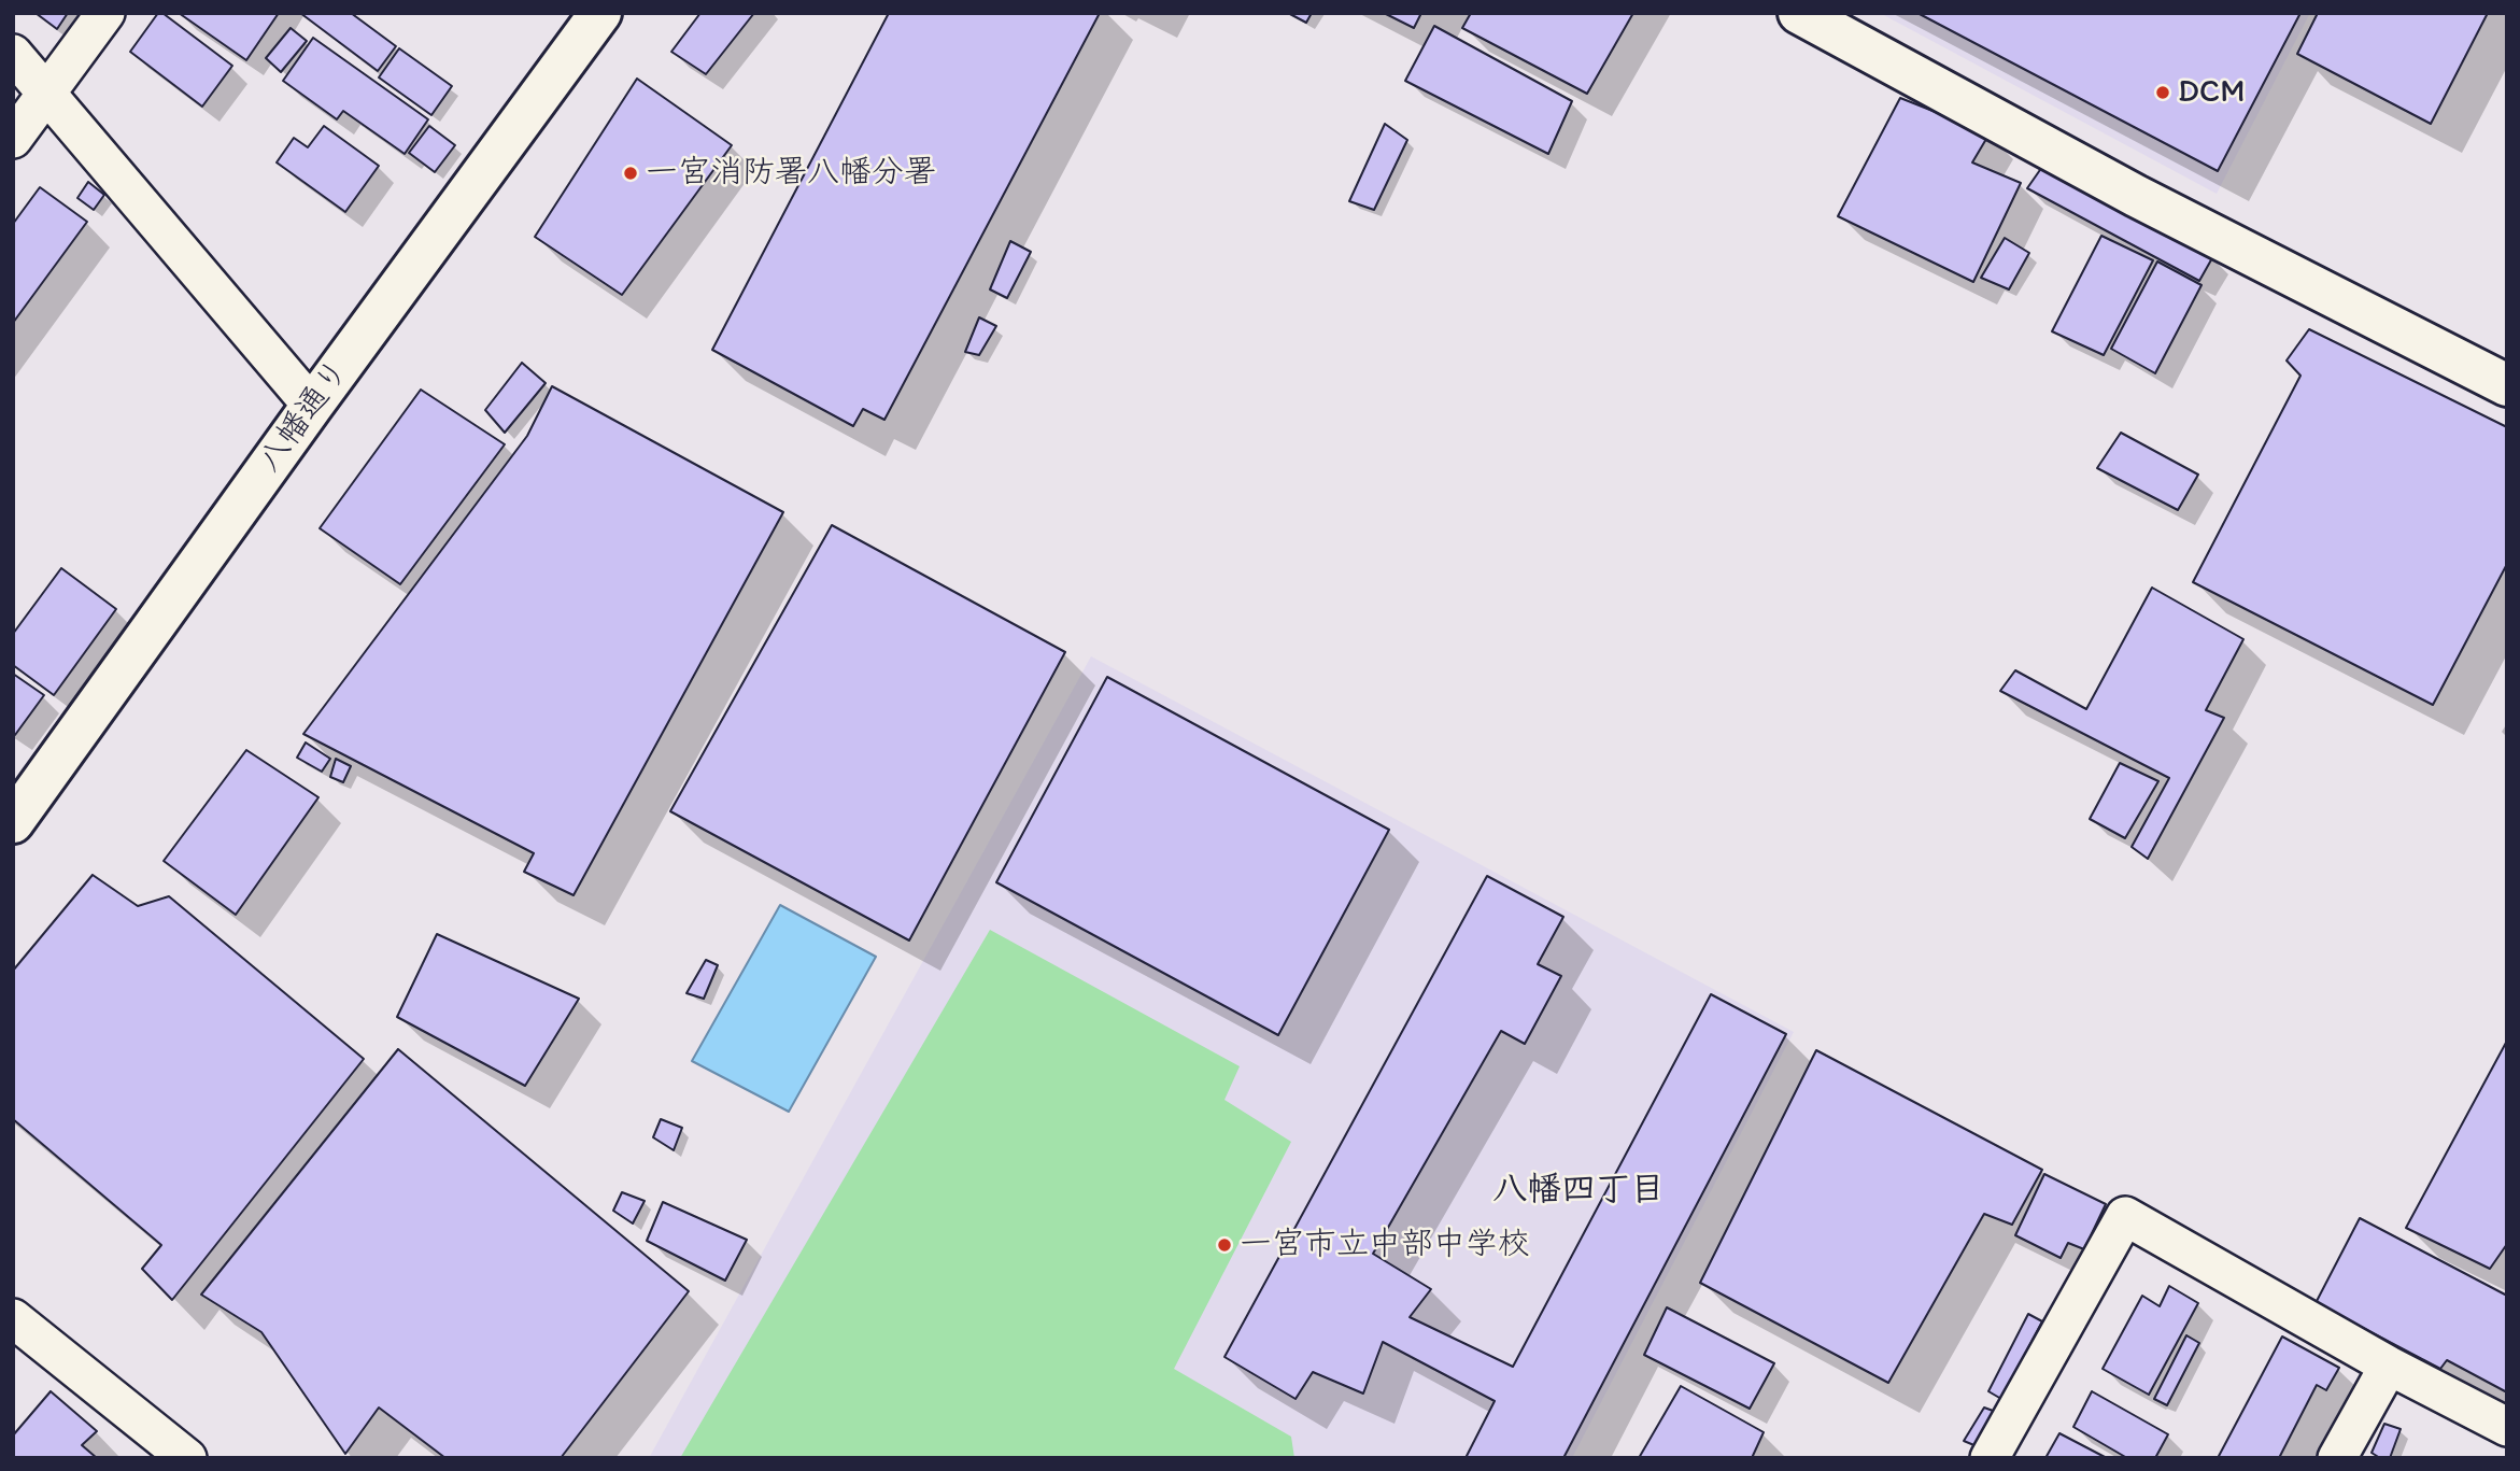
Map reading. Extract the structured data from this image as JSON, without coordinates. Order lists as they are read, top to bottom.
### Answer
{
  "streets": {
    "street": ["八幡通り"]
  },
  "districts": ["八幡四丁目"],
  "places": ["DCM", "一宮消防署八幡分署", "一宮市立中部中学校"]
}
